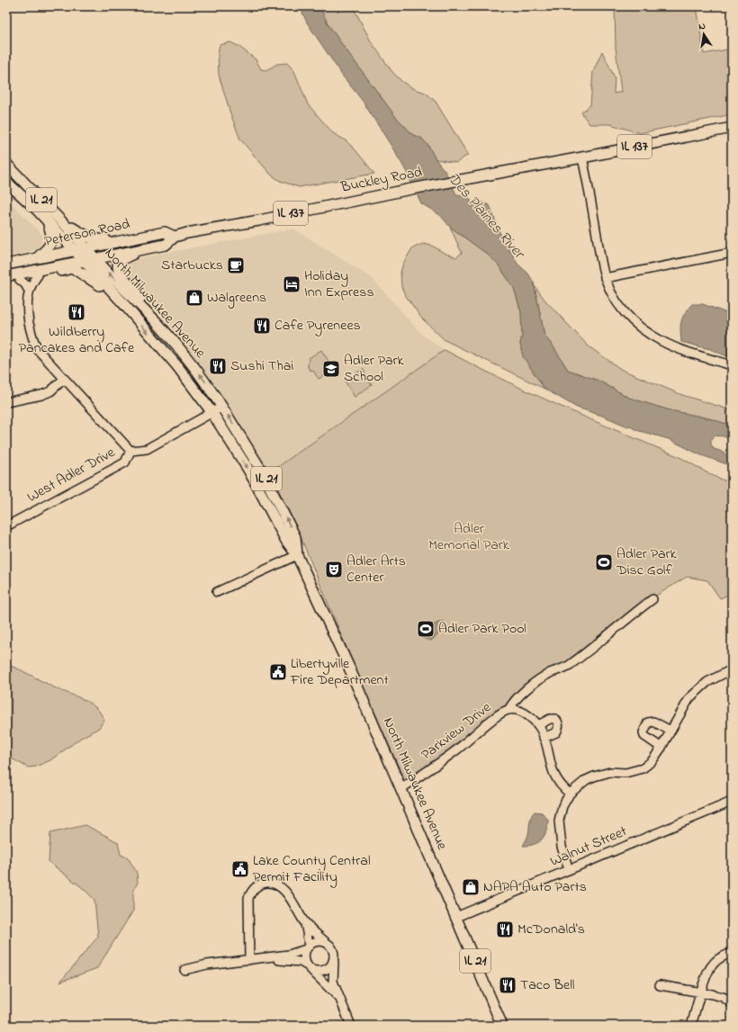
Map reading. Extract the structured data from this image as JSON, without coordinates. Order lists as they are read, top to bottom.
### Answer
{
  "streets": {
    "main road": [
      "IL 137",
      "Buckley Road",
      "IL 21",
      "Peterson Road",
      "North Milwaukee Avenue"
    ],
    "street": ["West Adler Drive", "Parkview Drive", "Walnut Street"]
  },
  "crossings": [
    ["Buckley Road", "Peterson Road"],
    ["Buckley Road", "North Milwaukee Avenue"],
    ["Peterson Road", "North Milwaukee Avenue"],
    ["North Milwaukee Avenue", "West Adler Drive"],
    ["North Milwaukee Avenue", "Parkview Drive"],
    ["North Milwaukee Avenue", "Walnut Street"]
  ],
  "water": ["Des Plaines River"],
  "parks": ["Adler Memorial Park"],
  "places": {
    "cafe": ["Starbucks"],
    "hotel": ["Holiday Inn Express"],
    "shop": ["Walgreens", "NAPA Auto Parts"],
    "restaurant": [
      "Wildberry Pancakes and Cafe",
      "Cafe Pyrenees",
      "Sushi Thai",
      "McDonald's",
      "Taco Bell"
    ],
    "school or university": ["Adler Park School"],
    "sports": ["Adler Park Disc Golf", "Adler Park Pool"],
    "theatre": ["Adler Arts Center"],
    "public building": ["Libertyville Fire Department", "Lake County Central Permit Facility"]
  },
  "north": "top"
}
